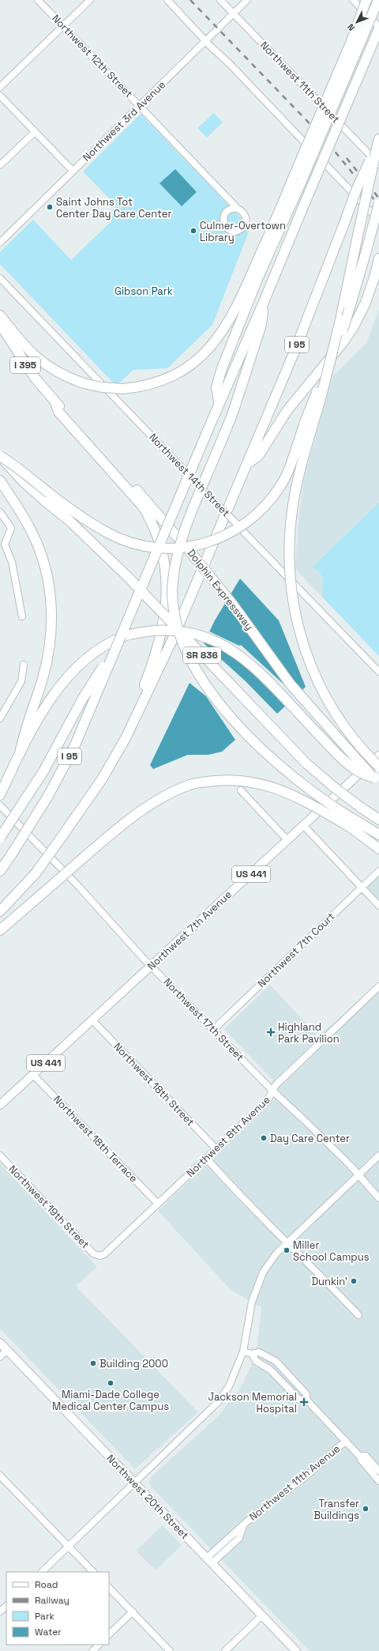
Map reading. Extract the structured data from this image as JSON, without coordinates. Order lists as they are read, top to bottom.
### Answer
{
  "streets": {
    "highway": [
      "I 95",
      "I 395",
      "Dolphin Expressway",
      "SR 836"
    ],
    "main road": ["US 441", "Northwest 7th Avenue", "Northwest 20th Street"],
    "street": [
      "Northwest 12th Street",
      "Northwest 11th Street",
      "Northwest 3rd Avenue",
      "Northwest 14th Street",
      "Northwest 7th Court",
      "Northwest 17th Street",
      "Northwest 18th Street",
      "Northwest 8th Avenue",
      "Northwest 18th Terrace",
      "Northwest 19th Street",
      "Northwest 11th Avenue"
    ]
  },
  "crossings": [
    ["Northwest 12th Street", "Northwest 3rd Avenue"],
    ["Northwest 11th Street", "Northwest 3rd Avenue"],
    ["I 395", "Dolphin Expressway"],
    ["Northwest 7th Avenue", "Northwest 17th Street"],
    ["Northwest 7th Avenue", "Northwest 18th Street"],
    ["Northwest 7th Avenue", "Northwest 18th Terrace"],
    ["Northwest 7th Court", "Northwest 17th Street"],
    ["Northwest 17th Street", "Northwest 8th Avenue"],
    ["Northwest 18th Street", "Northwest 8th Avenue"],
    ["Northwest 8th Avenue", "Northwest 18th Terrace"],
    ["Northwest 8th Avenue", "Northwest 19th Street"],
    ["Northwest 11th Avenue", "Northwest 20th Street"]
  ],
  "parks": ["Gibson Park"],
  "places": {
    "other": [
      "Saint Johns Tot Center Day Care Center",
      "Culmer-Overtown Library",
      "Day Care Center",
      "Miller School Campus",
      "Dunkin'",
      "Building 2000",
      "Miami-Dade College Medical Center Campus",
      "Transfer Buildings"
    ],
    "health": ["Highland Park Pavilion", "Jackson Memorial Hospital"]
  },
  "legend": [
    "Road",
    "Railway",
    "Park",
    "Water"
  ],
  "north": "bottom left"
}
